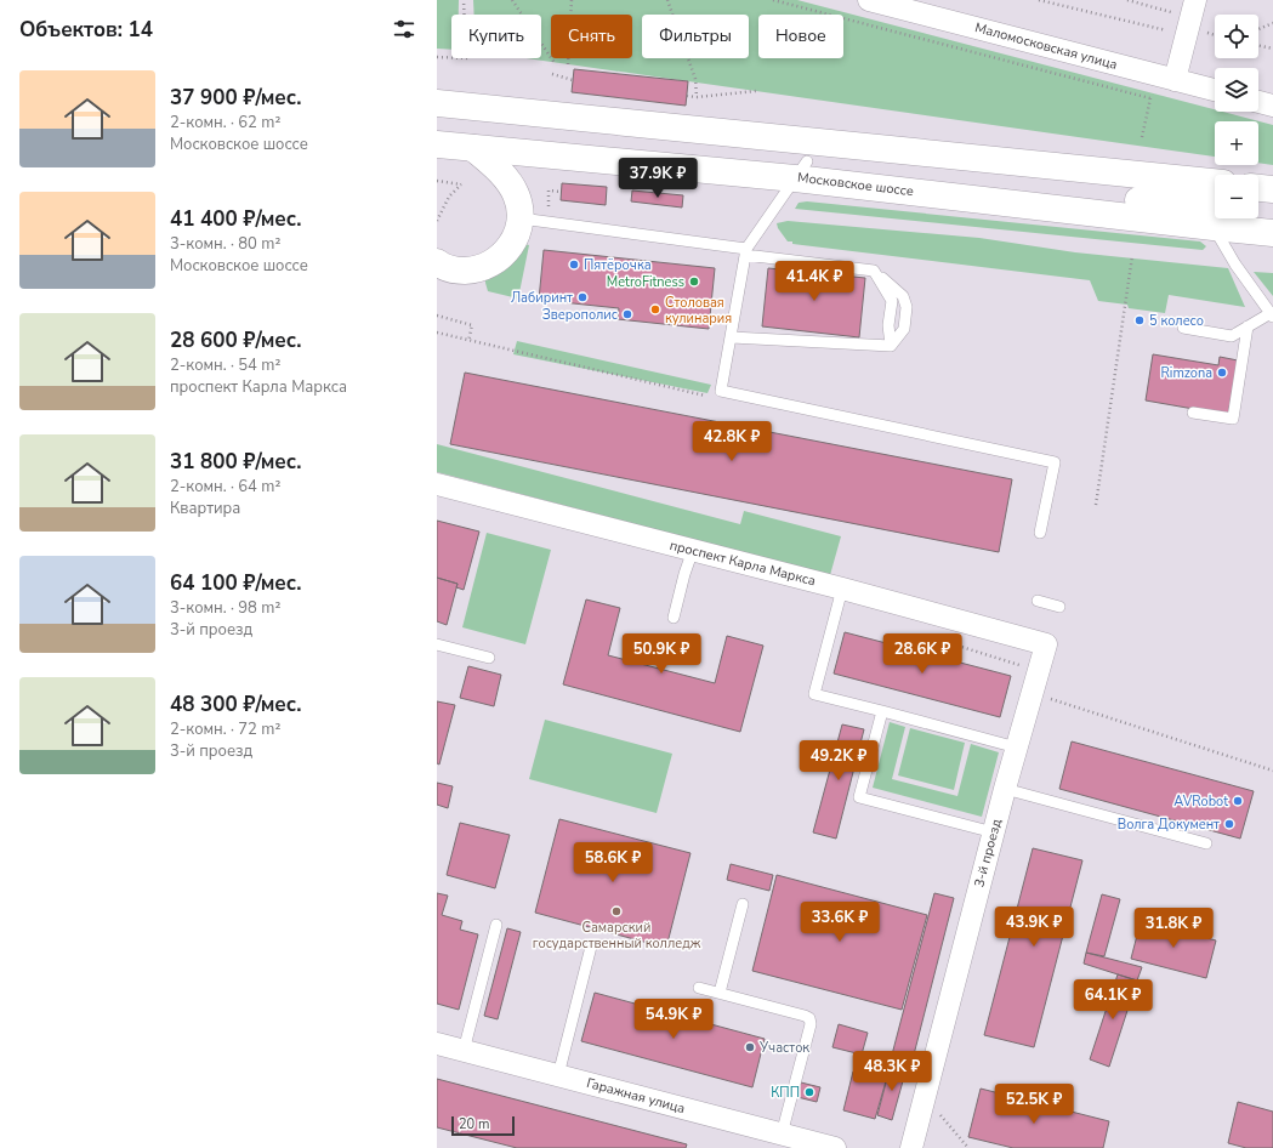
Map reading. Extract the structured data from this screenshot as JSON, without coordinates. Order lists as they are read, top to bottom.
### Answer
{
  "streets": {
    "main road": ["Московское шоссе"],
    "street": [
      "Маломосковская улица",
      "проспект Карла Маркса",
      "3-й проезд",
      "Гаражная улица"
    ]
  },
  "crossings": [
    ["проспект Карла Маркса", "3-й проезд"]
  ],
  "places": [
    "Пятёрочка",
    "MetroFitness",
    "Лабиринт",
    "Столовая кулинария",
    "Зверополис",
    "5 колесо",
    "Rimzona",
    "AVRobot",
    "Волга Документ",
    "Самарский государственный колледж",
    "Участок",
    "КПП"
  ],
  "scale_bar": "20 m",
  "page": {
    "heading": "Объектов: 14",
    "map_buttons": ["+", "−"],
    "chip": [
      "Купить",
      "Снять",
      "Фильтры",
      "Новое"
    ],
    "list": [
      {
        "name": "37 900 ₽/мес.",
        "note": "2-комн. · 62 m² · Московское шоссе"
      },
      {
        "name": "41 400 ₽/мес.",
        "note": "3-комн. · 80 m² · Московское шоссе"
      },
      {
        "name": "28 600 ₽/мес.",
        "note": "2-комн. · 54 m² · проспект Карла Маркса"
      },
      {
        "name": "31 800 ₽/мес.",
        "note": "2-комн. · 64 m² · Квартира"
      },
      {
        "name": "64 100 ₽/мес.",
        "note": "3-комн. · 98 m² · 3-й проезд"
      },
      {
        "name": "48 300 ₽/мес.",
        "note": "2-комн. · 72 m² · 3-й проезд"
      }
    ],
    "price": [
      "37.9K ₽",
      "41.4K ₽",
      "42.8K ₽",
      "50.9K ₽",
      "28.6K ₽",
      "49.2K ₽",
      "58.6K ₽",
      "33.6K ₽",
      "43.9K ₽",
      "31.8K ₽",
      "64.1K ₽",
      "54.9K ₽",
      "48.3K ₽",
      "52.5K ₽"
    ],
    "scale": "20 m"
  }
}
